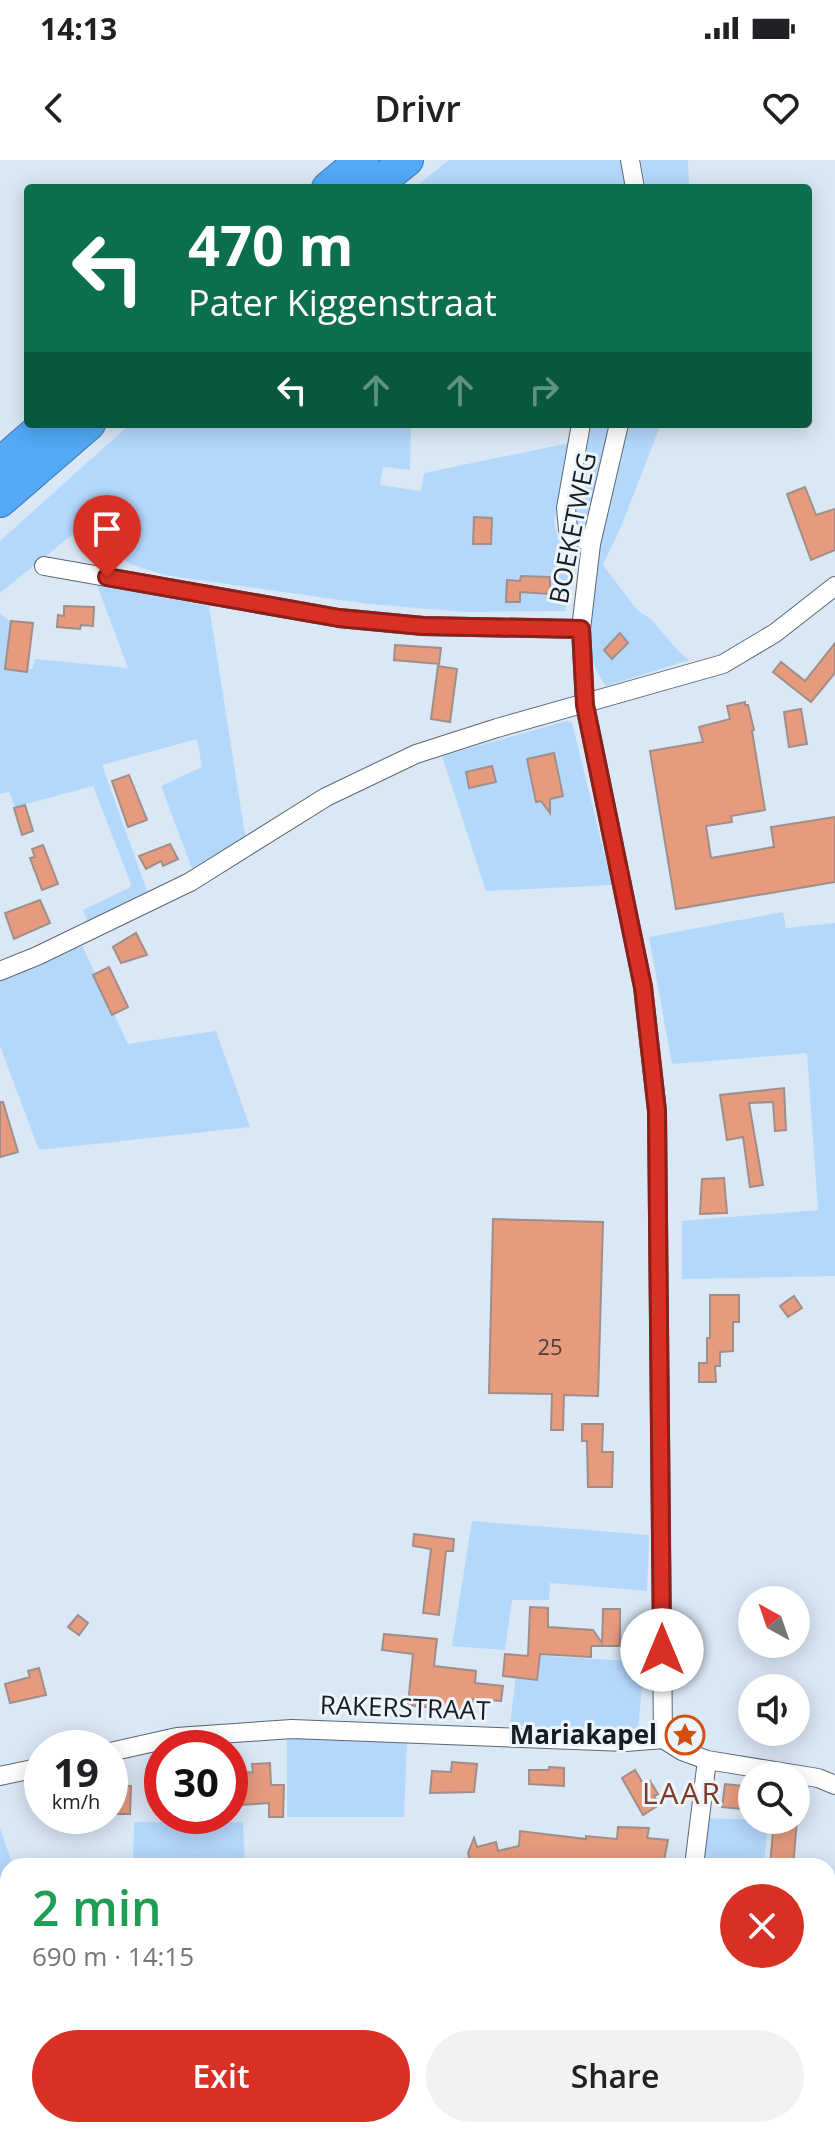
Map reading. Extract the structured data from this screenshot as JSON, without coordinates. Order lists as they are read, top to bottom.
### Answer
{
  "streets": {
    "street": ["BOEKETWEG", "RAKERSTRAAT"]
  },
  "crossings": [
    ["BOEKETWEG", "RAKERSTRAAT"]
  ],
  "districts": ["LAAR"],
  "places": {
    "place": ["Mariakapel"]
  },
  "house_numbers": ["25"],
  "north": "top left",
  "page": {
    "status": "14:13",
    "header": "Drivr",
    "turn": ["470 m", "Pater Kiggenstraat"],
    "speed": "19 km/h",
    "limit": "30",
    "heading": ["2 min", "690 m · 14:15"],
    "buttons": ["Exit", "Share"]
  }
}
